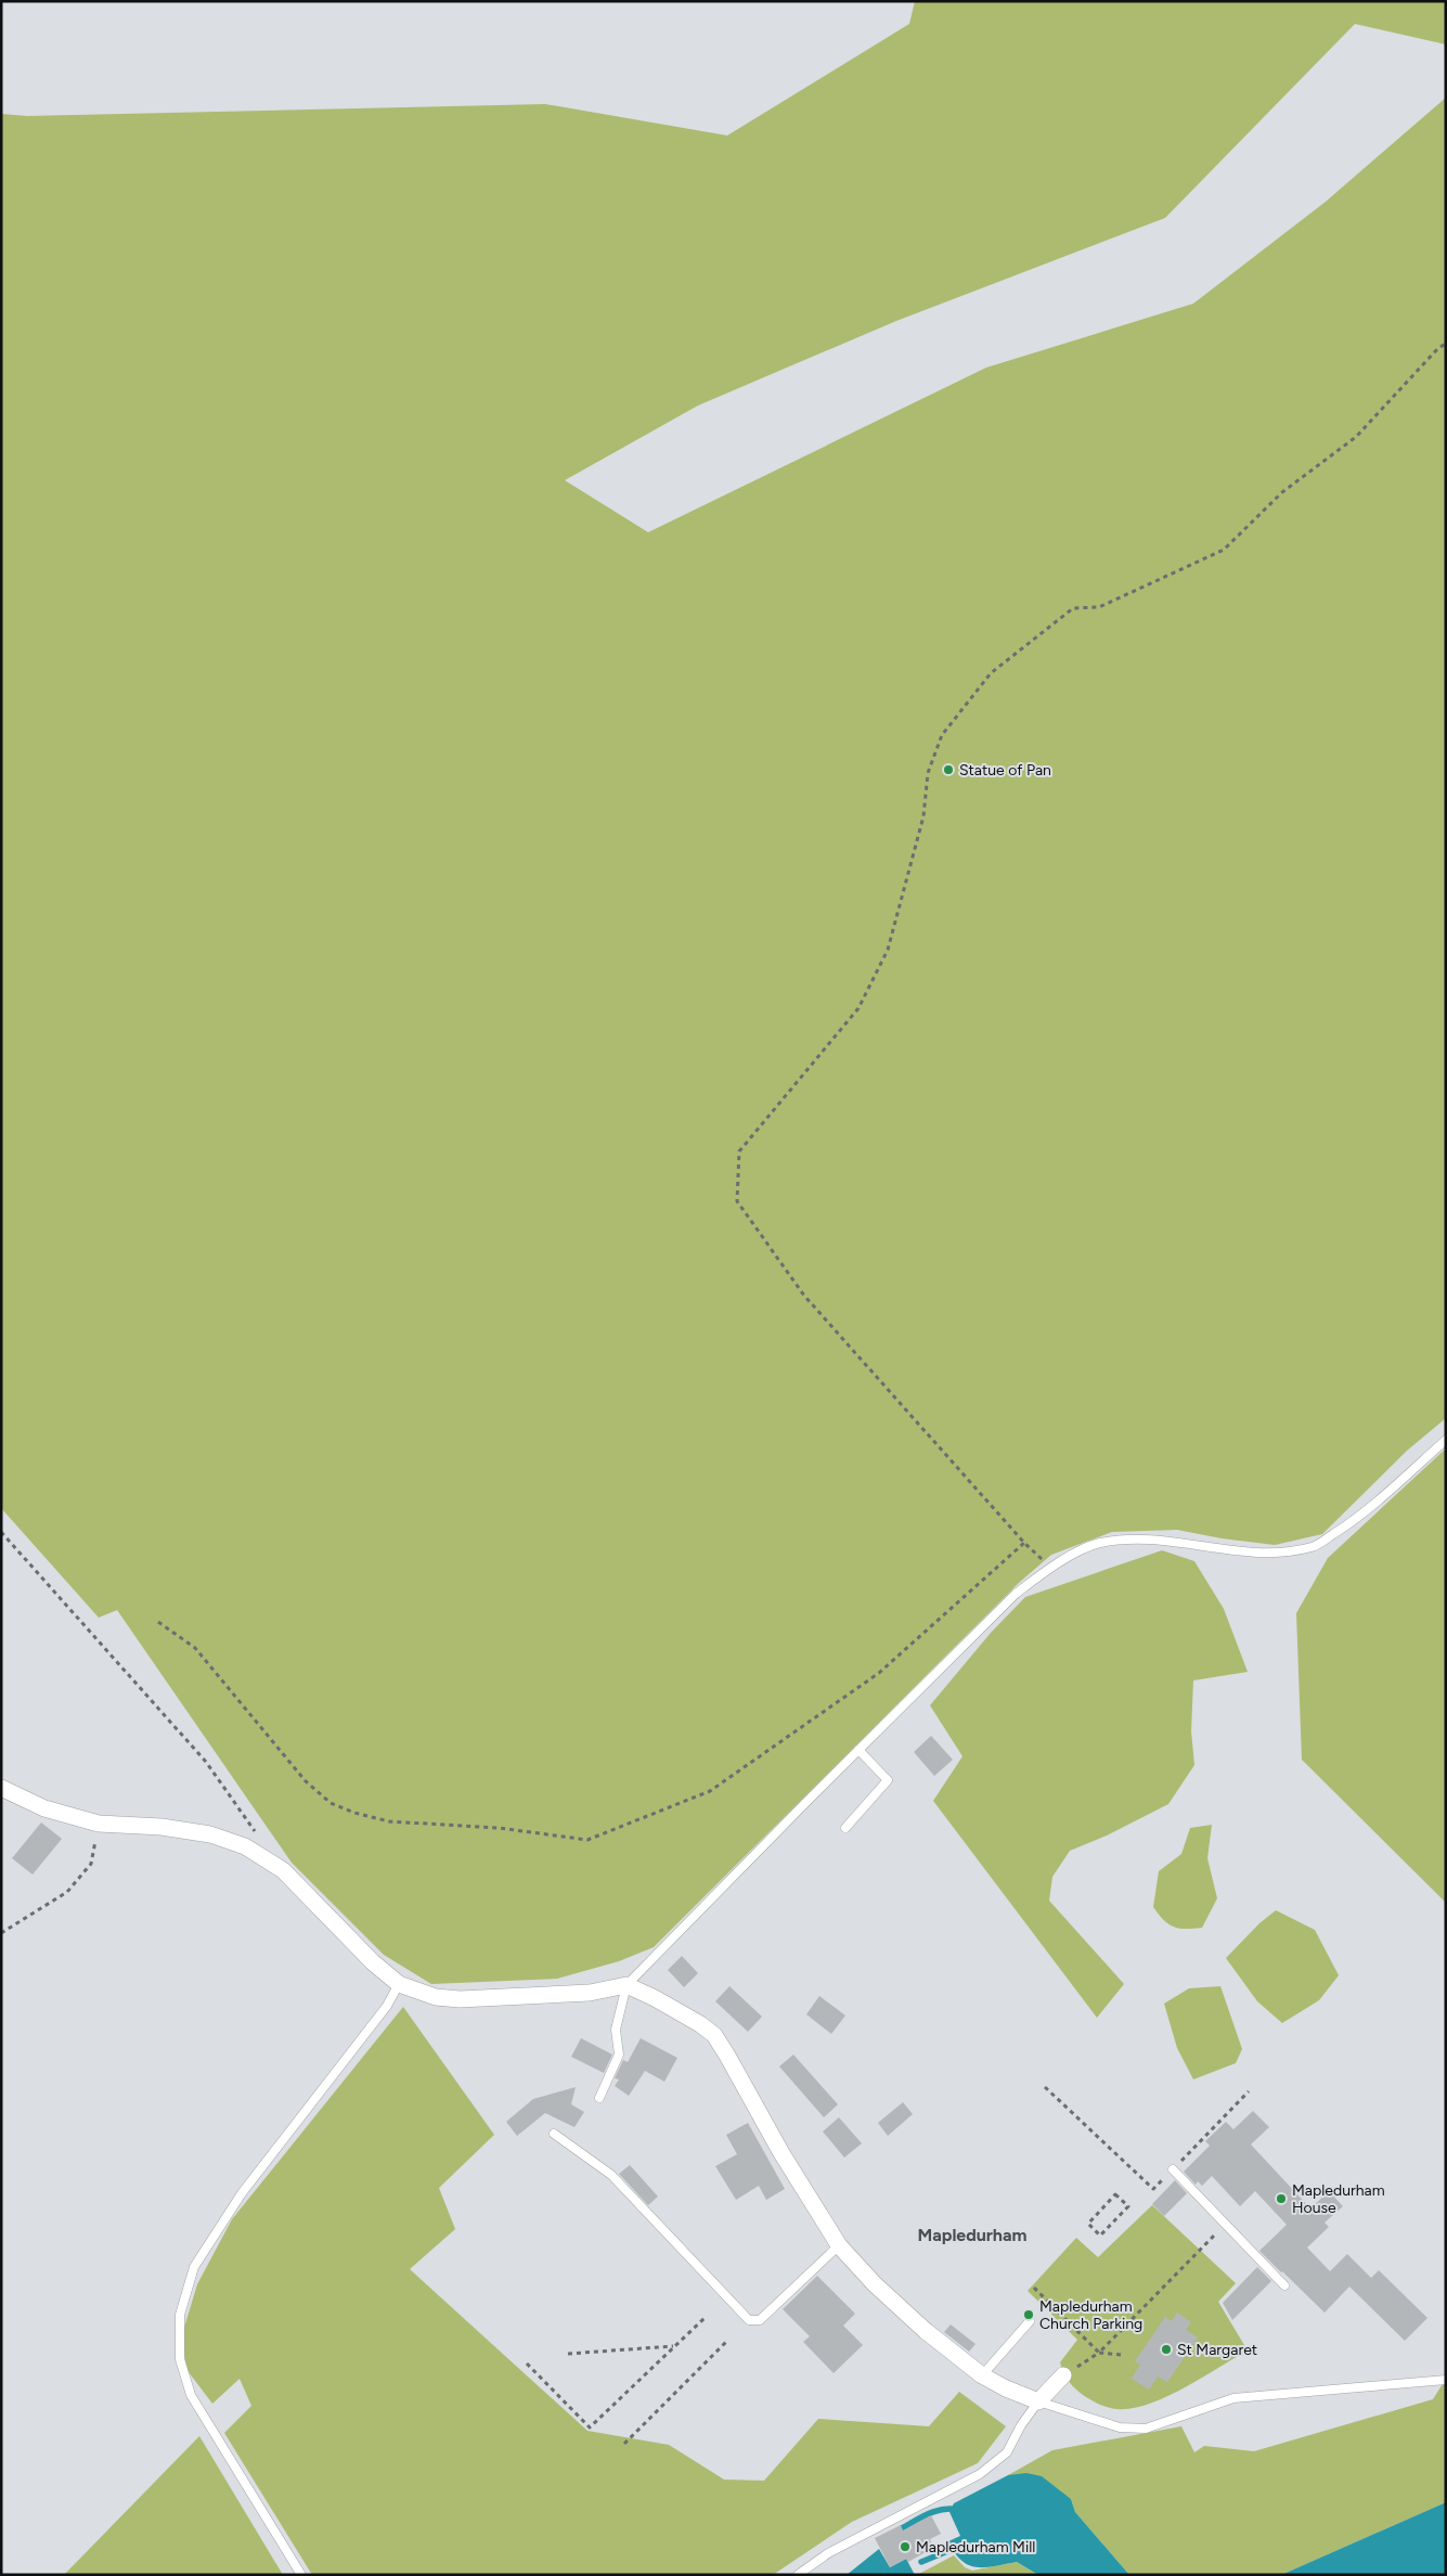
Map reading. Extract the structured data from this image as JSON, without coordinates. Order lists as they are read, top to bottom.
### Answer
{
  "districts": ["Mapledurham"],
  "places": [
    "Statue of Pan",
    "Mapledurham House",
    "Mapledurham Church Parking",
    "St Margaret",
    "Mapledurham Mill"
  ]
}
